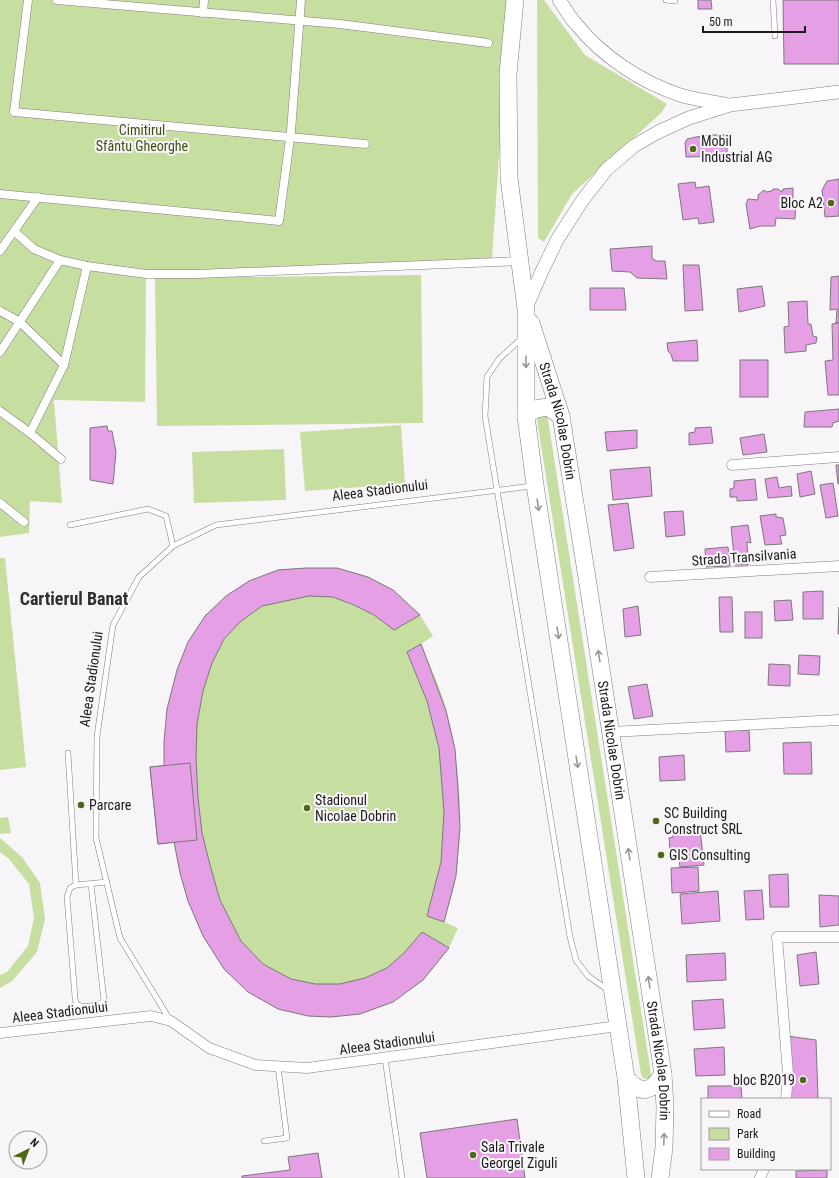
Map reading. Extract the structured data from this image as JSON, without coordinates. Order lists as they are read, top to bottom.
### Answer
{
  "streets": {
    "main road": ["Strada Nicolae Dobrin"],
    "street": ["Aleea Stadionului", "Strada Transilvania"]
  },
  "crossings": [
    ["Strada Nicolae Dobrin", "Aleea Stadionului"]
  ],
  "districts": ["Cartierul Banat"],
  "parks": ["Cimitirul Sfântu Gheorghe"],
  "places": [
    "Mobil Industrial AG",
    "Bloc A2",
    "Parcare",
    "Stadionul Nicolae Dobrin",
    "SC Building Construct SRL",
    "GIS Consulting",
    "bloc B2019",
    "Sala Trivale Georgel Ziguli"
  ],
  "legend": ["Road", "Park", "Building"],
  "scale_bar": "50 m",
  "north": "top right"
}
